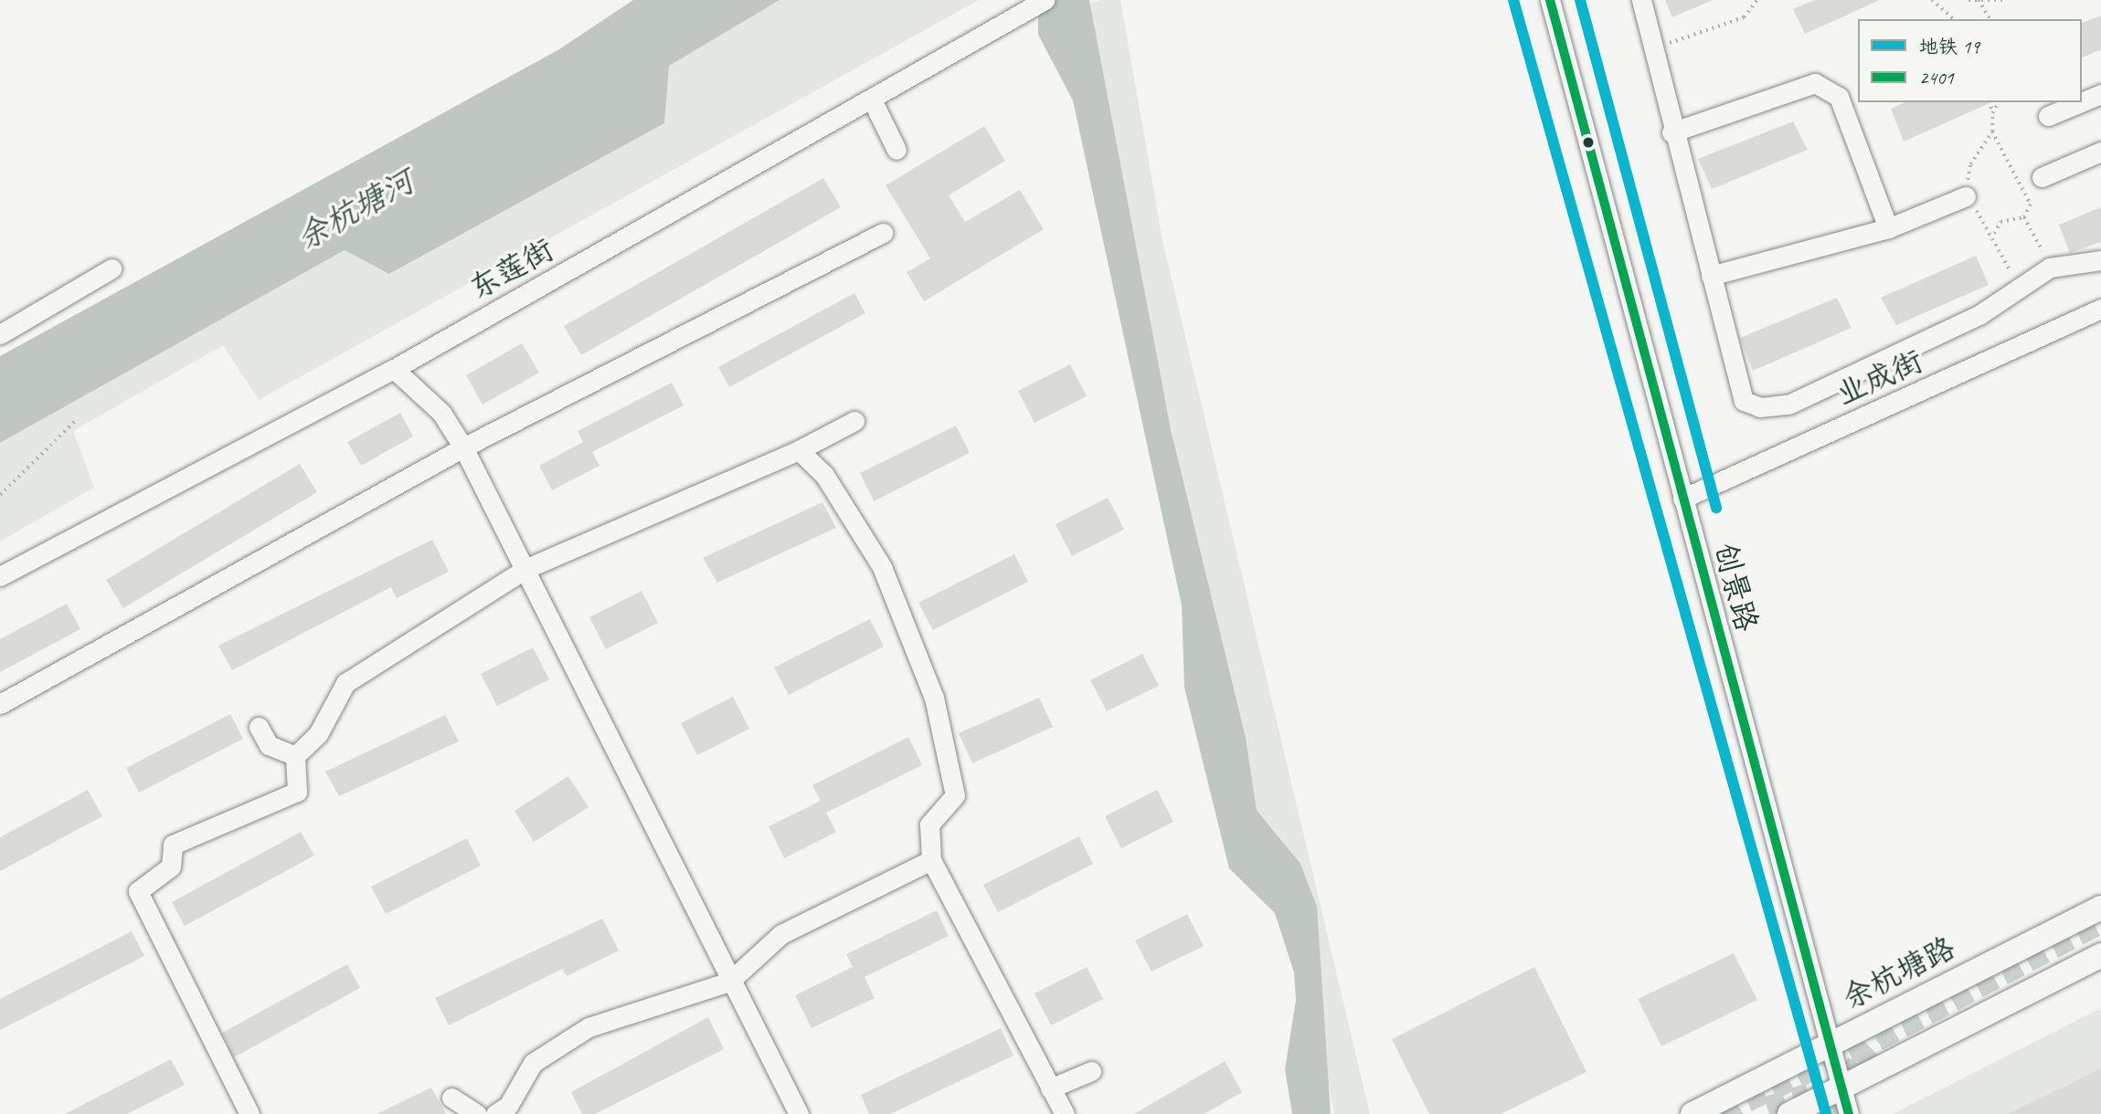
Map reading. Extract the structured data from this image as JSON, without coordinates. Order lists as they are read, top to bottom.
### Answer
{
  "streets": {
    "main road": ["余杭塘路"],
    "street": ["东莲街", "业成街", "创景路"]
  },
  "crossings": [
    ["业成街", "创景路"],
    ["创景路", "余杭塘路"]
  ],
  "water": ["余杭塘河"],
  "lines": ["metro line 19", "transit line 2401"],
  "legend": ["地铁 19", "2401"]
}
